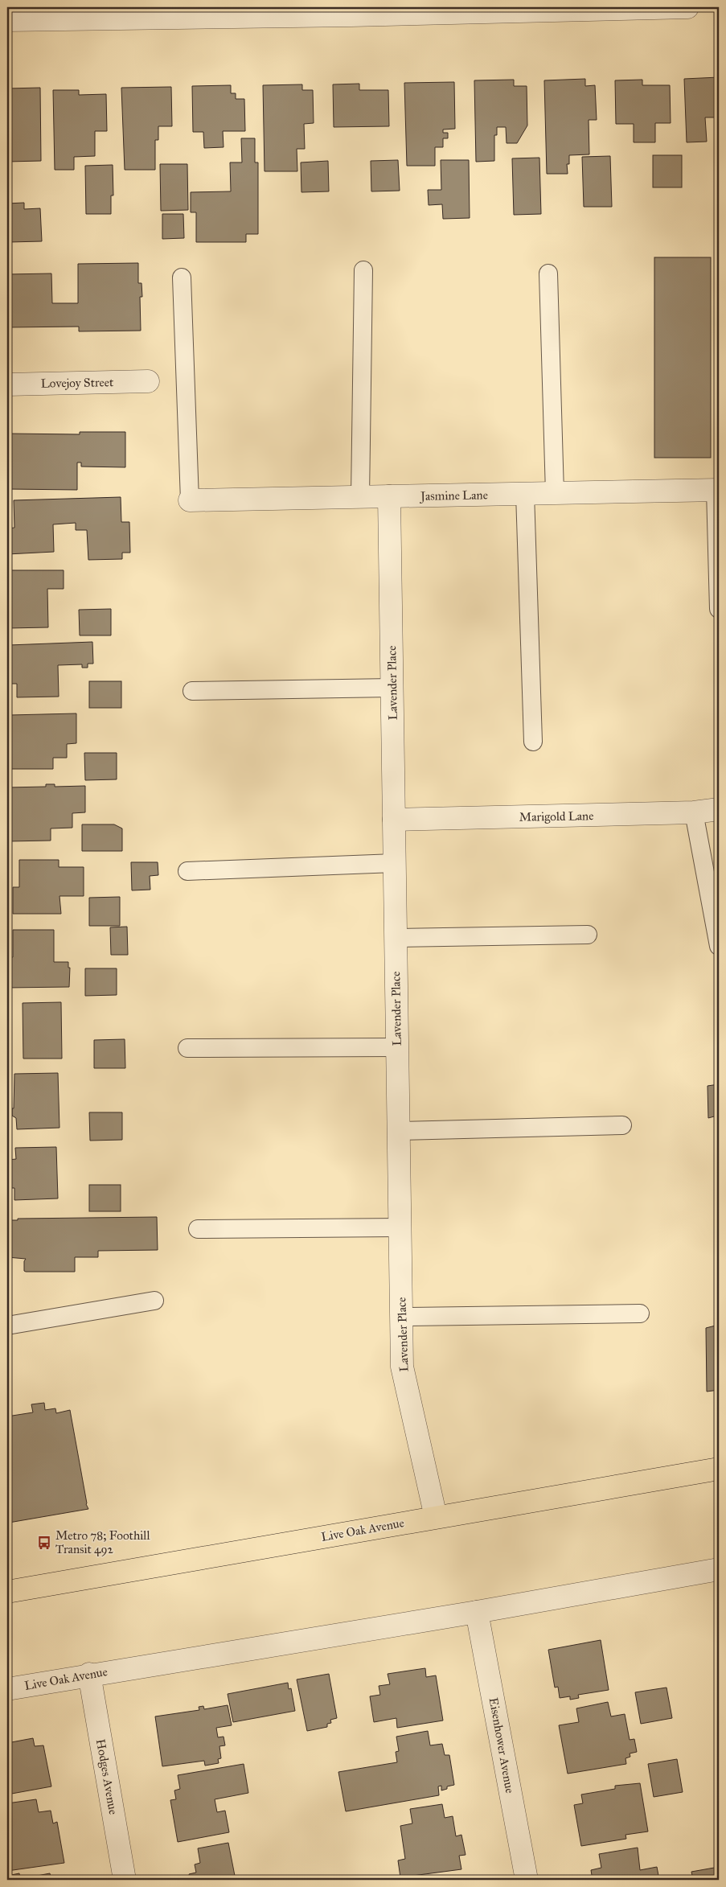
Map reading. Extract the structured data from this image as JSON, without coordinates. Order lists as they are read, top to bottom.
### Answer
{
  "streets": {
    "main road": ["Live Oak Avenue"],
    "street": [
      "Lovejoy Street",
      "Jasmine Lane",
      "Lavender Place",
      "Marigold Lane",
      "Eisenhower Avenue",
      "Hodges Avenue"
    ]
  },
  "crossings": [
    ["Jasmine Lane", "Lavender Place"],
    ["Lavender Place", "Marigold Lane"],
    ["Lavender Place", "Live Oak Avenue"],
    ["Live Oak Avenue", "Eisenhower Avenue"],
    ["Live Oak Avenue", "Hodges Avenue"]
  ],
  "places": {
    "bus stop": ["Metro 78; Foothill Transit 492"]
  }
}
